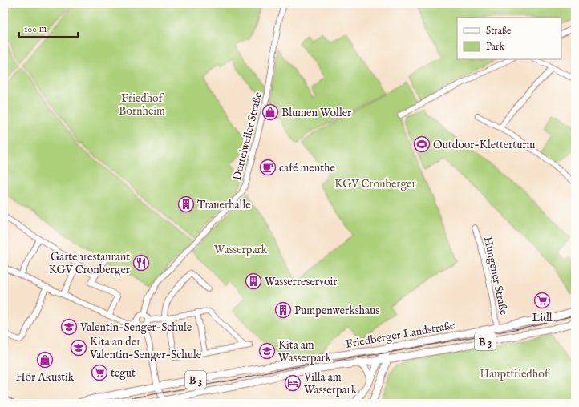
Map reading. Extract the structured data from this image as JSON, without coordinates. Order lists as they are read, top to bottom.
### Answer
{
  "streets": {
    "main road": ["Friedberger Landstraße", "B 3"],
    "street": ["Dortelweiler Straße", "Hungener Straße"]
  },
  "crossings": [
    ["Hungener Straße", "Friedberger Landstraße"]
  ],
  "parks": [
    "Friedhof Bornheim",
    "KGV Cronberger",
    "Wasserpark",
    "Hauptfriedhof"
  ],
  "places": {
    "shop": ["Blumen Woller", "Hör Akustik"],
    "sports": ["Outdoor-Kletterturm"],
    "cafe": ["café menthe"],
    "building": ["Trauerhalle", "Wasserreservoir", "Pumpenwerkshaus"],
    "restaurant": ["Gartenrestaurant KGV Cronberger"],
    "supermarket": ["Lidl", "tegut"],
    "school or university": ["Valentin-Senger-Schule", "Kita an der Valentin-Senger-Schule", "Kita am Wasserpark"],
    "hotel": ["Villa am Wasserpark"]
  },
  "legend": ["Straße", "Park"],
  "scale_bar": "100 m"
}
